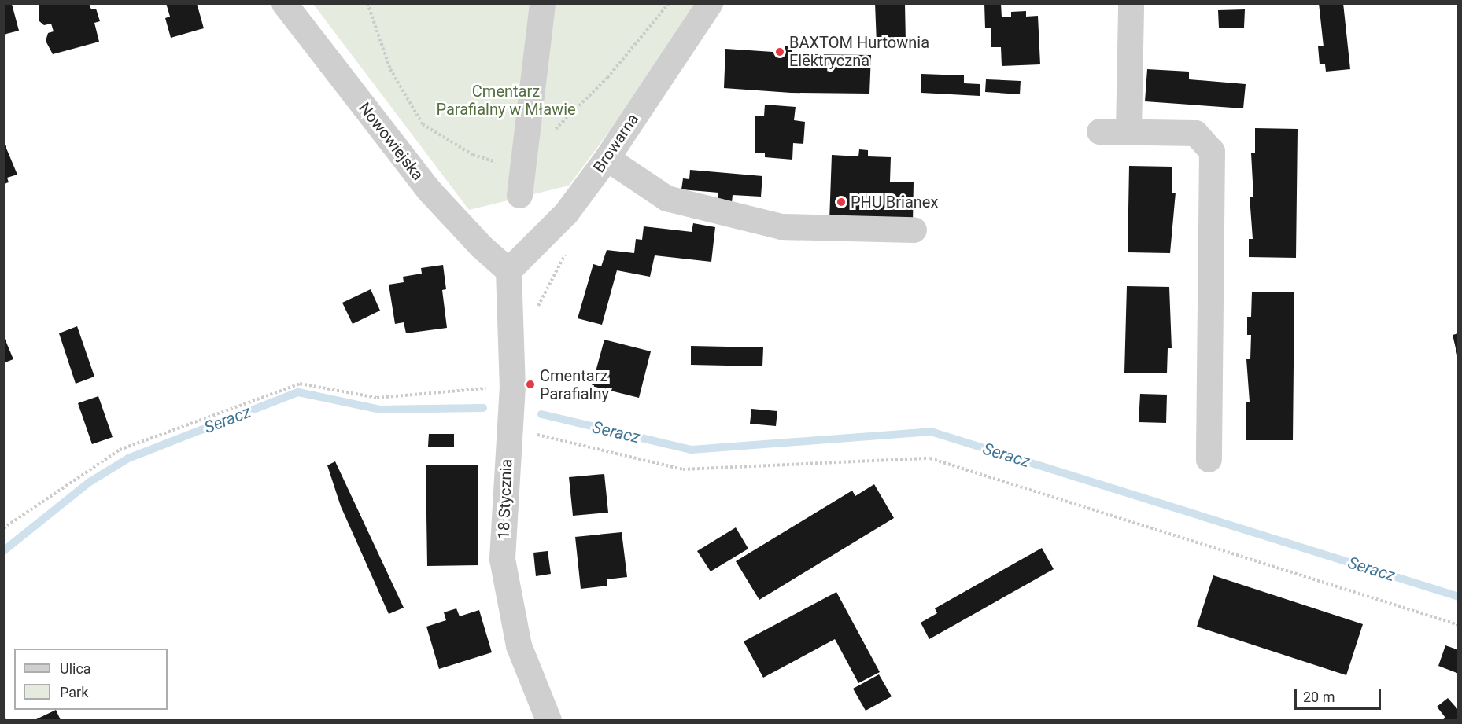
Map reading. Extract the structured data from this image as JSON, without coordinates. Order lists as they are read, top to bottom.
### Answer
{
  "streets": {
    "street": ["Nowowiejska", "Browarna", "18 Stycznia"]
  },
  "crossings": [
    ["Nowowiejska", "Browarna"],
    ["Nowowiejska", "18 Stycznia"],
    ["Browarna", "18 Stycznia"]
  ],
  "water": ["Seracz"],
  "parks": ["Cmentarz Parafialny w Mławie"],
  "places": ["BAXTOM Hurtownia Elektryczna", "PHU Brianex", "Cmentarz Parafialny"],
  "legend": ["Ulica", "Park"],
  "scale_bar": "20 m"
}
